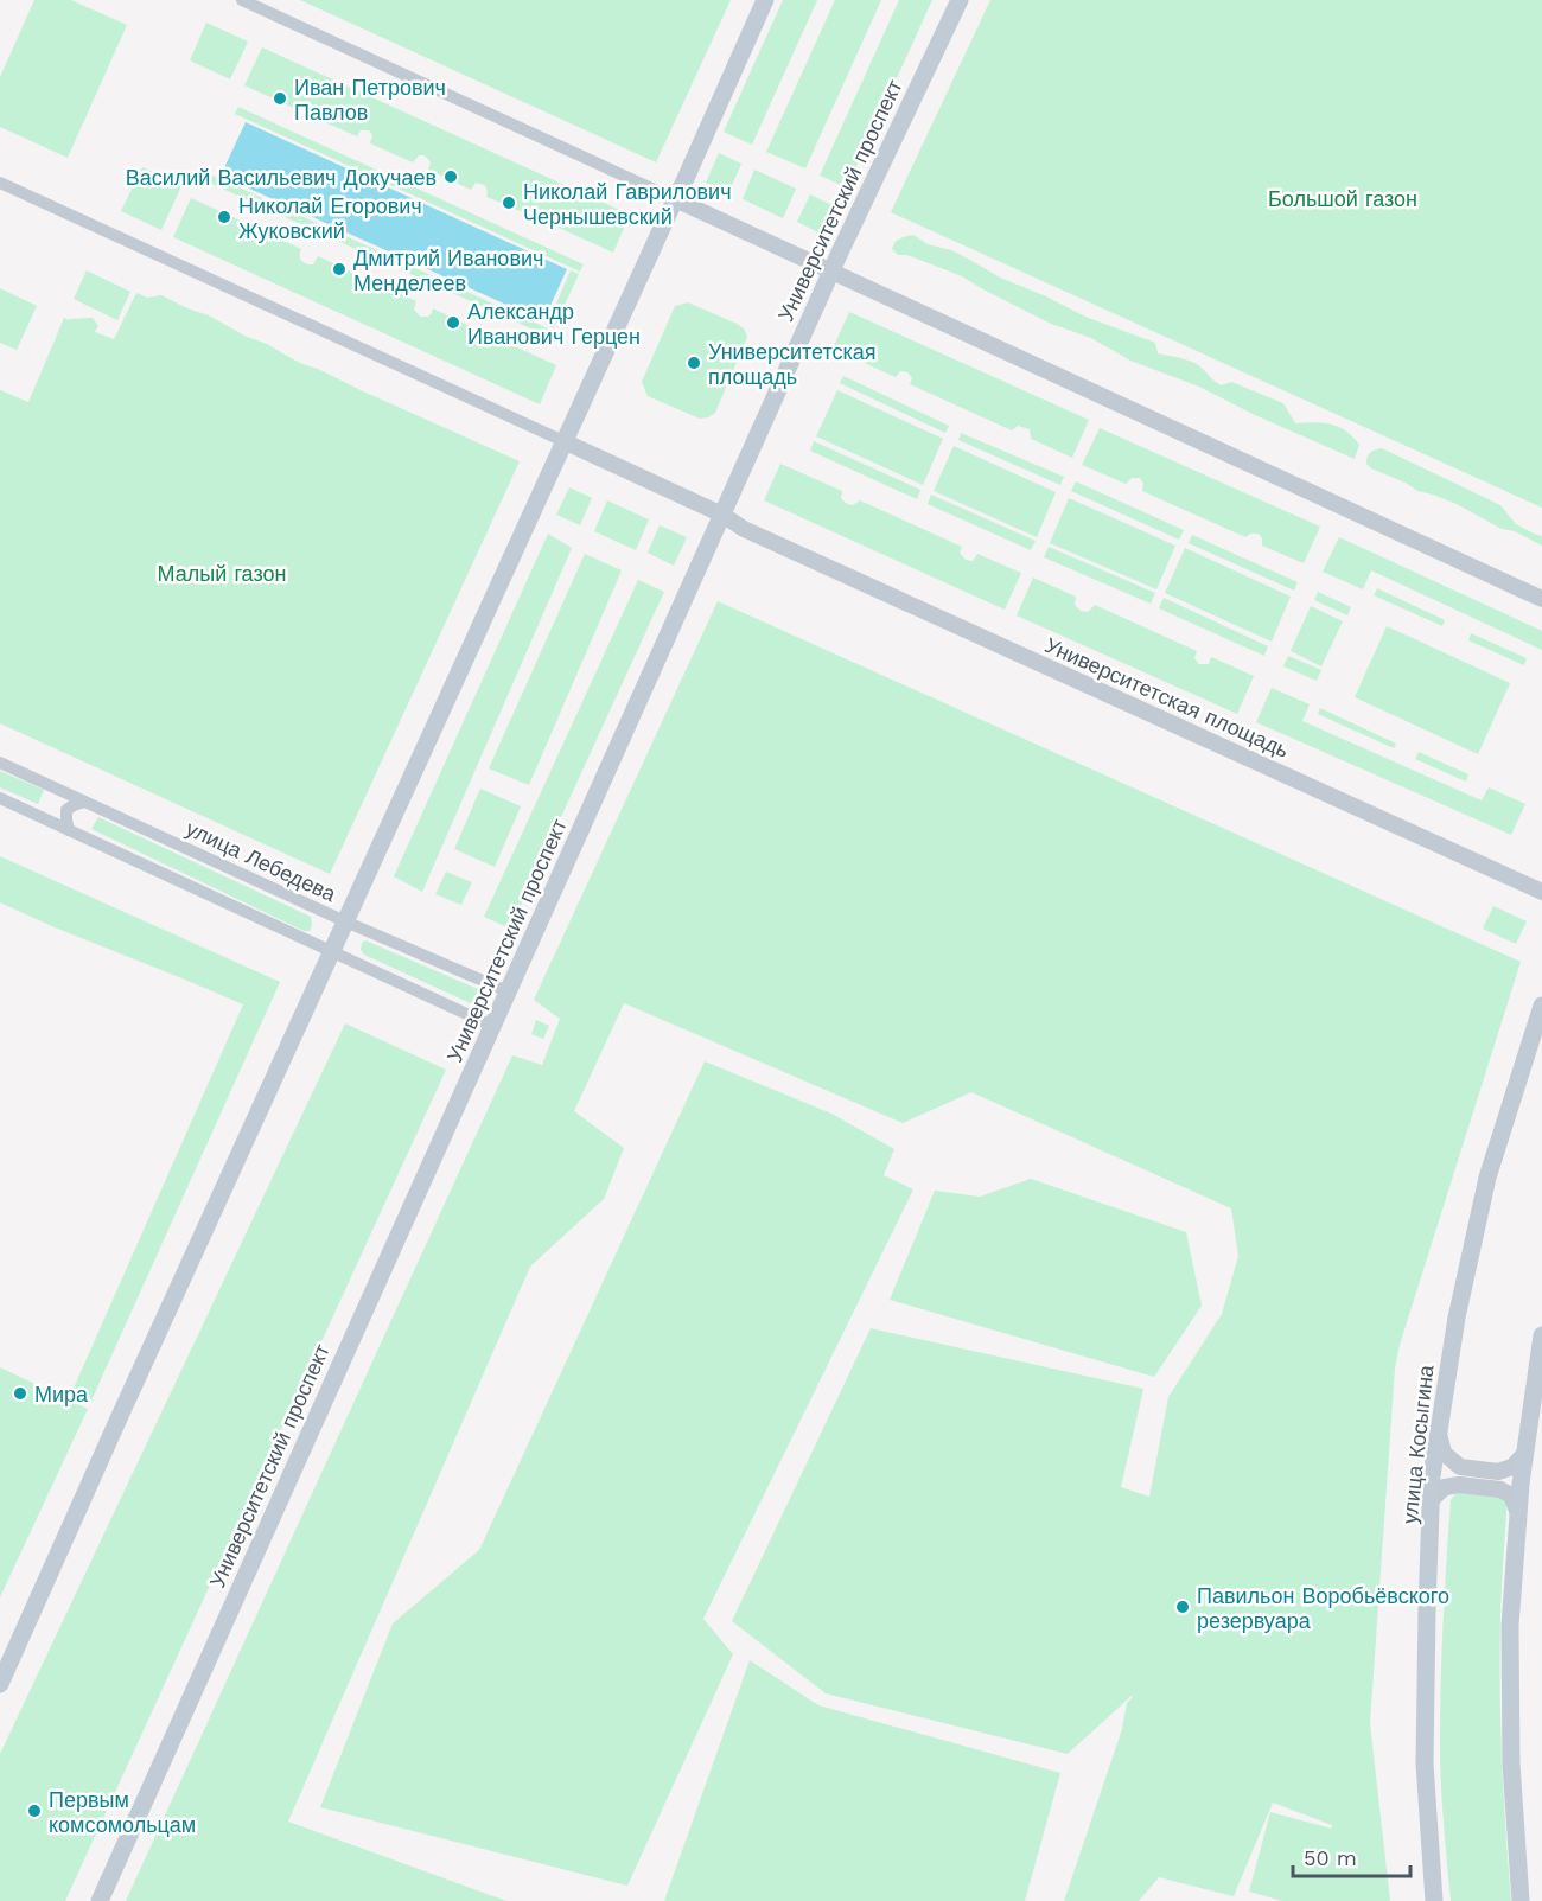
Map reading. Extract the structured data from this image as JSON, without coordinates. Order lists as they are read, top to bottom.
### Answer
{
  "streets": {
    "main road": ["Университетский проспект", "улица Косыгина"],
    "street": ["Университетская площадь", "улица Лебедева"]
  },
  "crossings": [
    ["Университетский проспект", "Университетская площадь"],
    ["Университетский проспект", "улица Лебедева"]
  ],
  "parks": ["Большой газон", "Малый газон"],
  "places": [
    "Иван Петрович Павлов",
    "Василий Васильевич Докучаев",
    "Николай Гаврилович Чернышевский",
    "Николай Егорович Жуковский",
    "Дмитрий Иванович Менделеев",
    "Александр Иванович Герцен",
    "Университетская площадь",
    "Мира",
    "Павильон Воробьёвского резервуара",
    "Первым комсомольцам"
  ],
  "scale_bar": "50 m"
}
